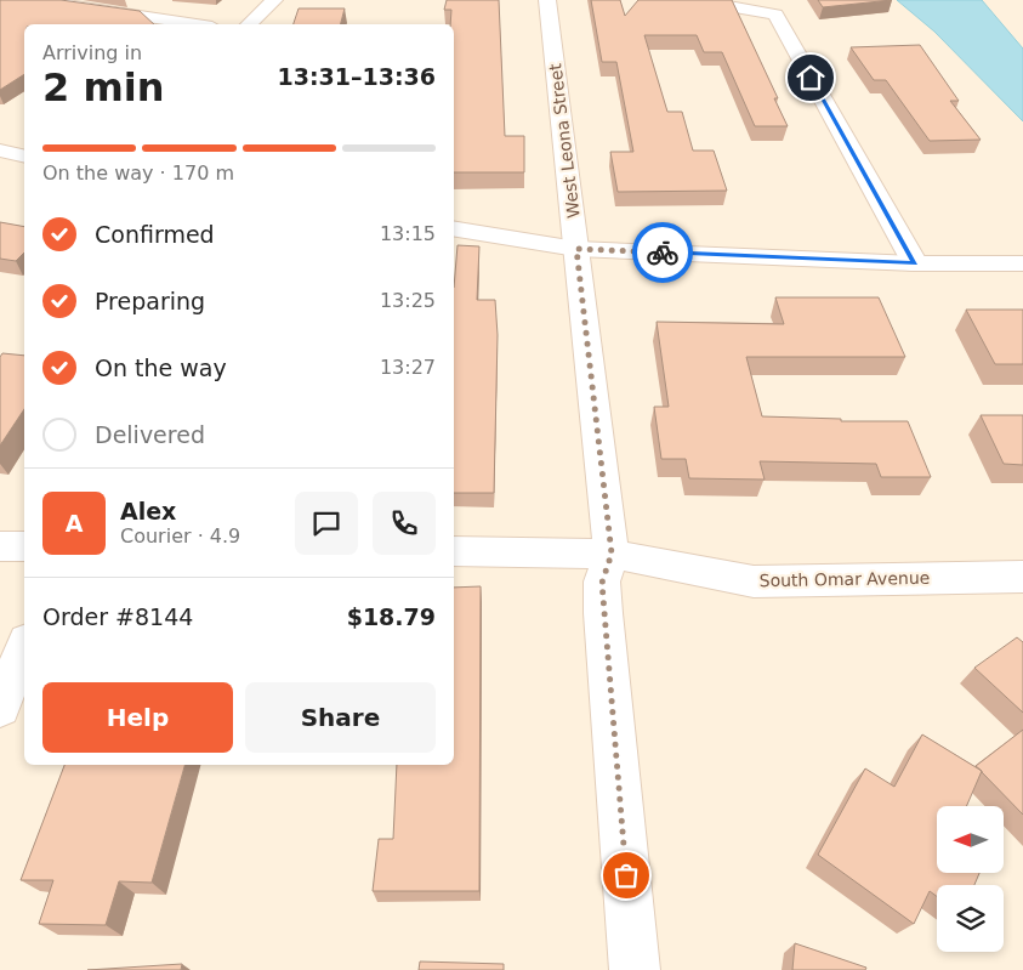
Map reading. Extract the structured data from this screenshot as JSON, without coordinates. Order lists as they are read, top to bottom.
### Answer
{
  "streets": {
    "street": ["West Leona Street", "South Omar Avenue"]
  },
  "crossings": [
    ["West Leona Street", "South Omar Avenue"]
  ],
  "north": "left",
  "page": {
    "heading": ["2 min", "Arriving in", "13:31–13:36"],
    "panel": [
      "Alex",
      "Courier · 4.9",
      "Order #8144",
      "$18.79"
    ],
    "bar": "On the way · 170 m",
    "list": [
      ["Confirmed", "13:15"],
      ["Preparing", "13:25"],
      ["On the way", "13:27"],
      "Delivered"
    ],
    "round": "A",
    "buttons": ["Help", "Share"]
  }
}
